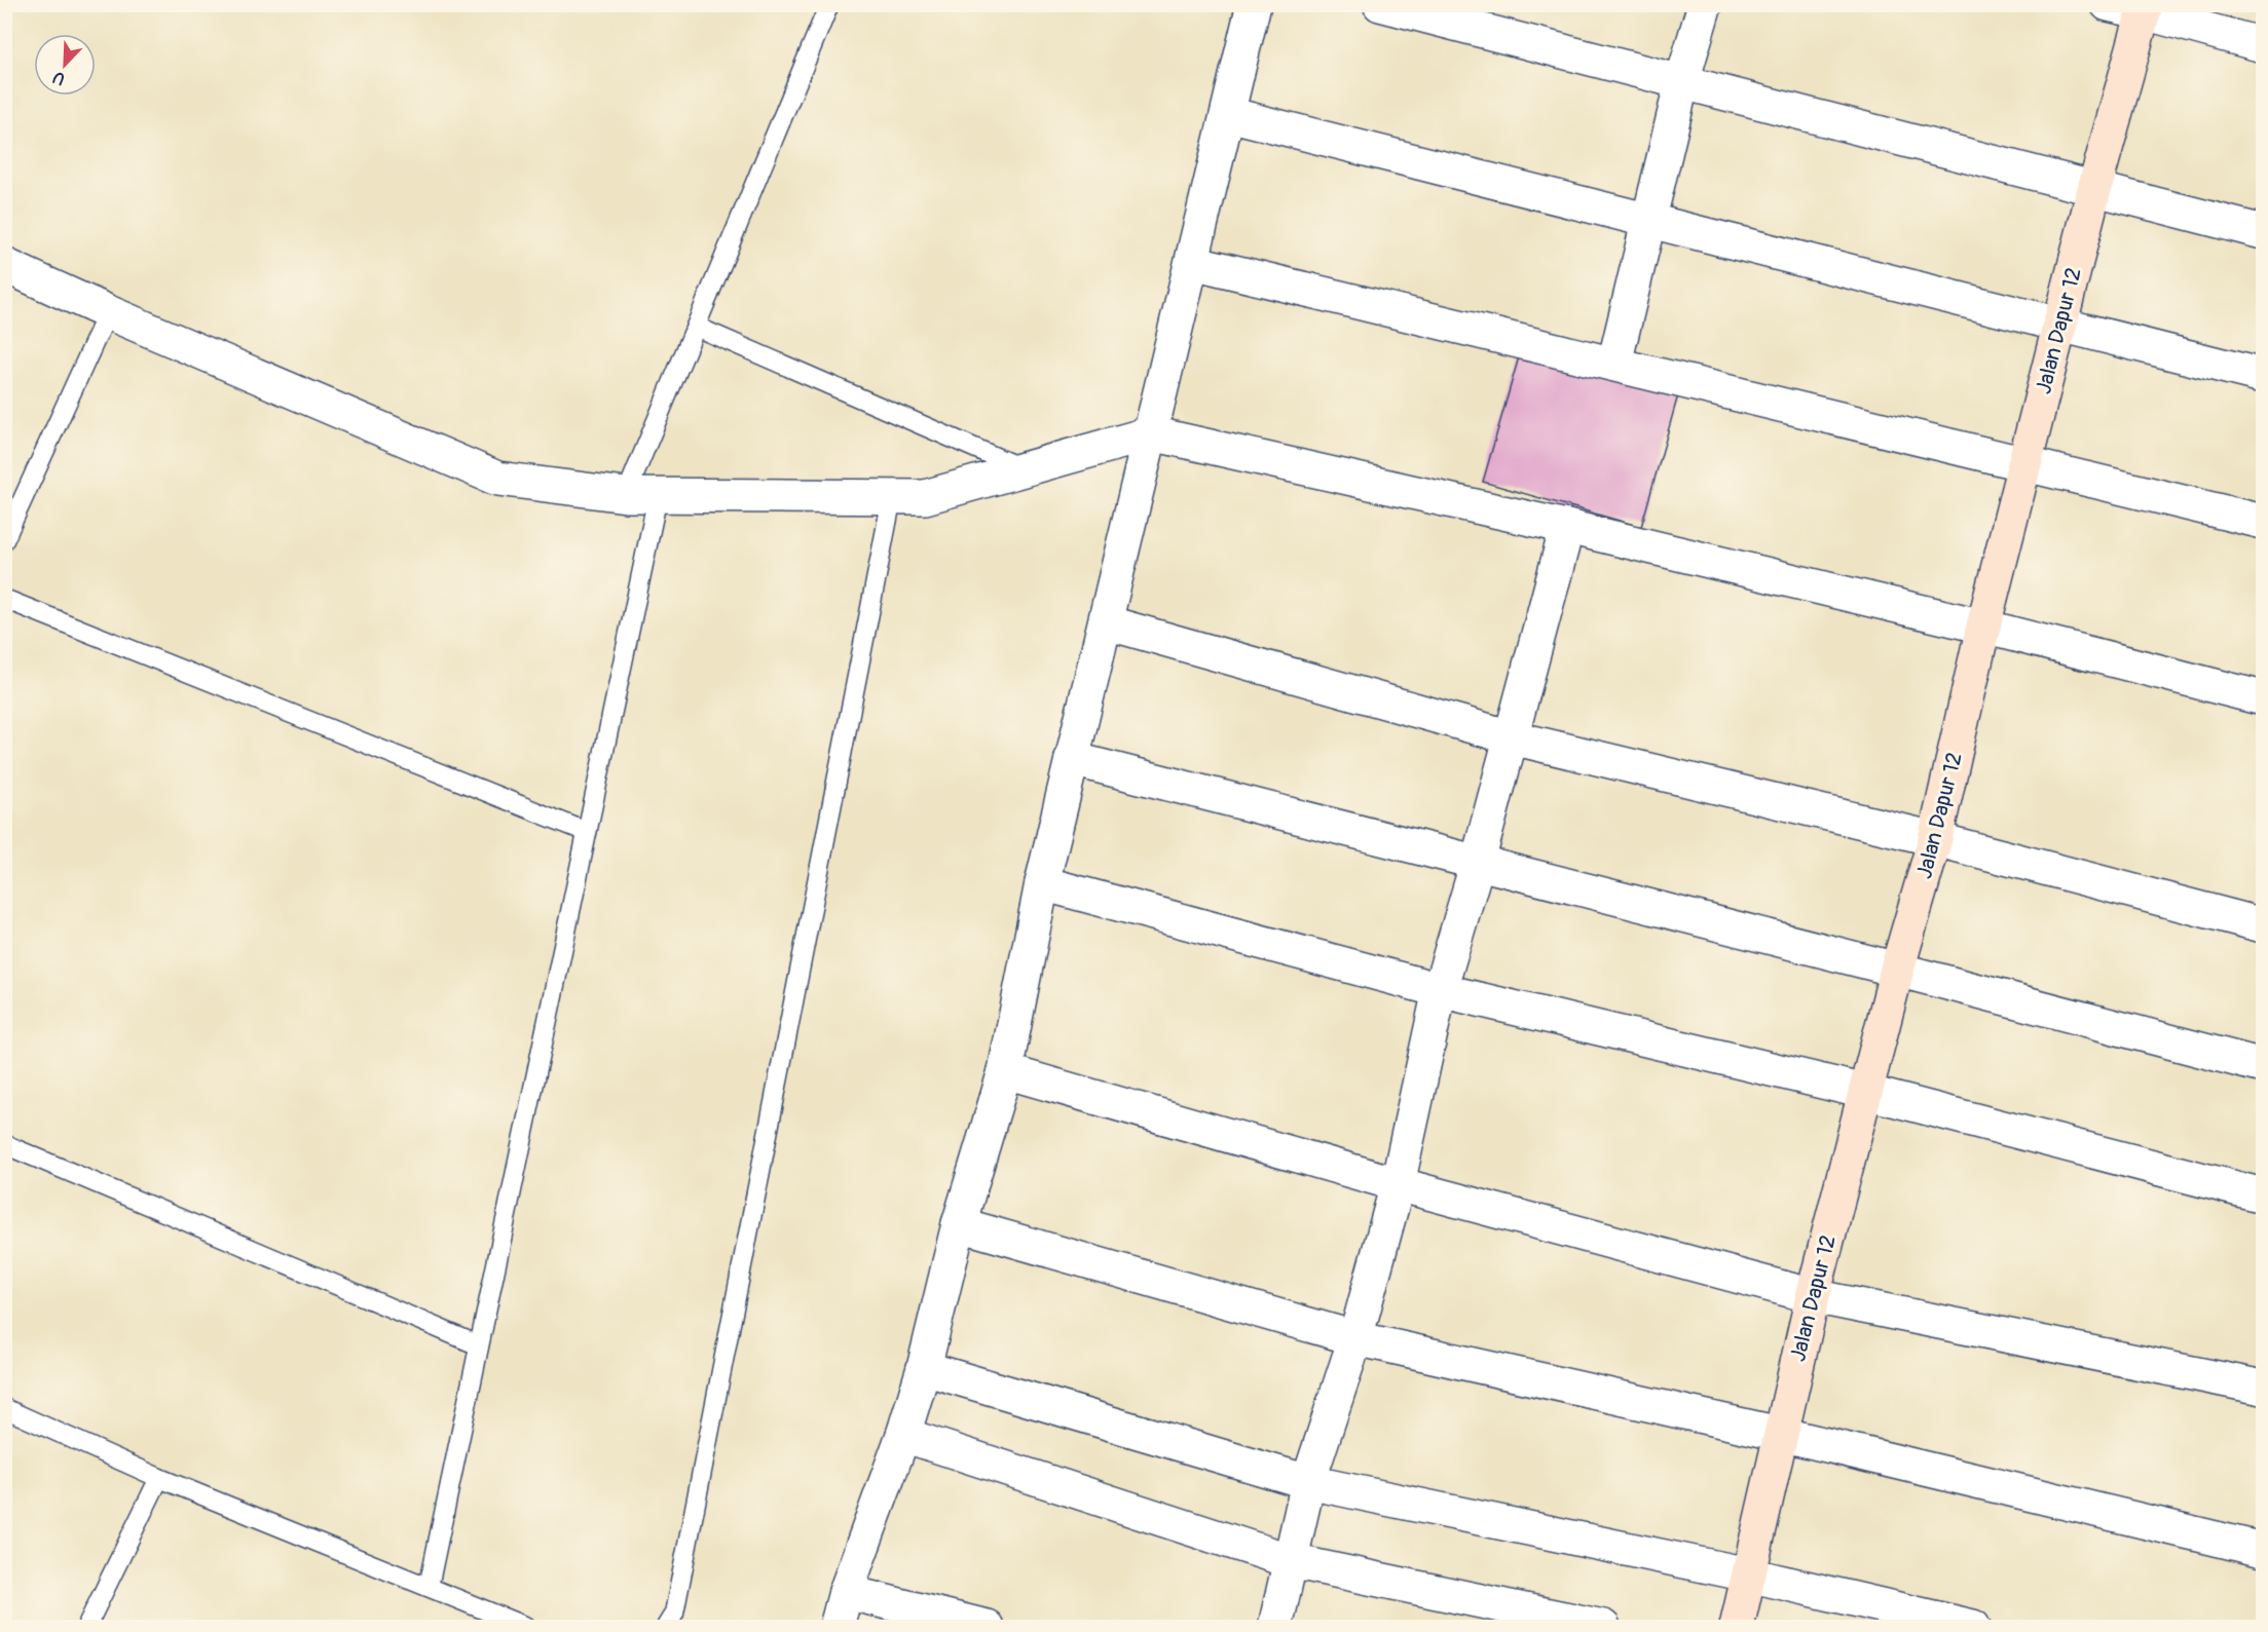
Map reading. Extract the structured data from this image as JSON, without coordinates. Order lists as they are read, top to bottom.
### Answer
{
  "streets": {
    "street": ["Jalan Dapur 12"]
  },
  "north": "bottom left"
}
